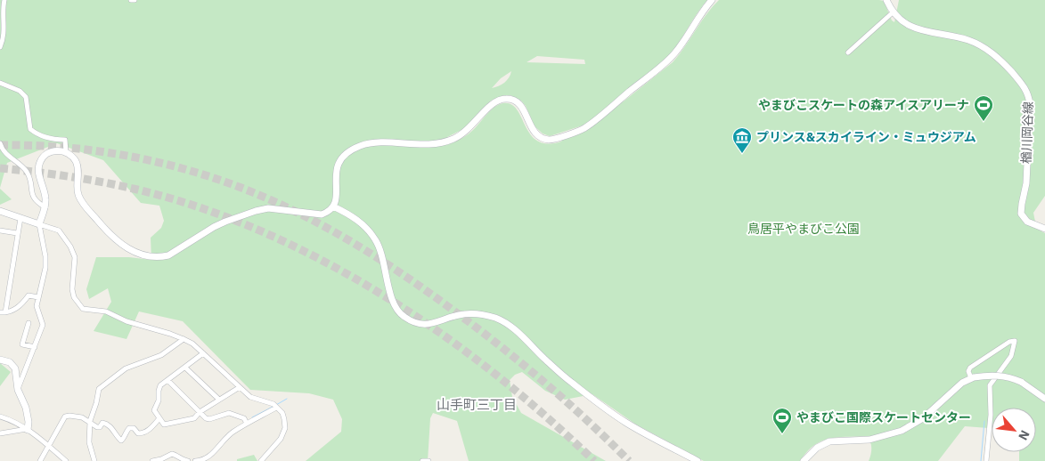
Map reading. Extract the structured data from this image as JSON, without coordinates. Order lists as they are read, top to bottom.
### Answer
{
  "streets": {
    "street": ["楢川岡谷線"]
  },
  "districts": ["山手町三丁目"],
  "parks": ["鳥居平やまびこ公園"],
  "places": {
    "sports": ["やまびこスケートの森アイスアリーナ", "やまびこ国際スケートセンター"],
    "museum": ["プリンス&スカイライン・ミュウジアム"]
  },
  "north": "bottom right"
}
